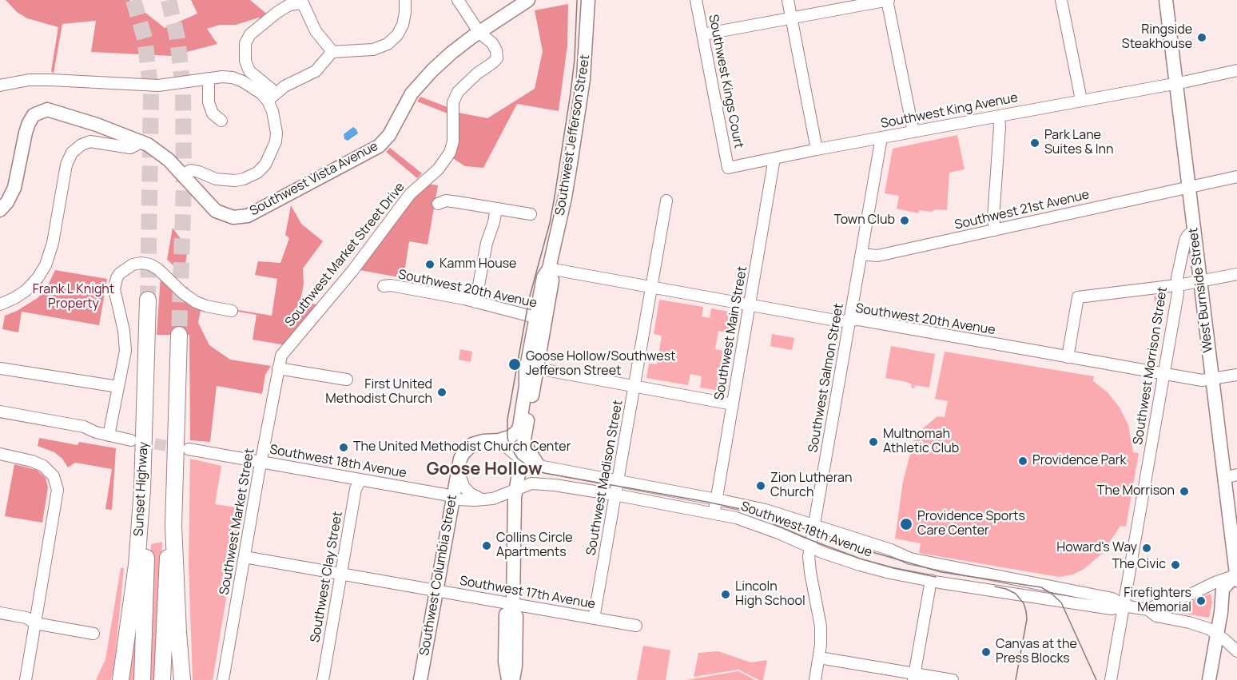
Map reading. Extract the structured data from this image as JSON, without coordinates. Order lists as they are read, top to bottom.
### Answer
{
  "streets": {
    "highway": ["Sunset Highway"],
    "main road": [
      "Southwest Jefferson Street",
      "Southwest Vista Avenue",
      "West Burnside Street",
      "Southwest Columbia Street"
    ],
    "street": [
      "Southwest Kings Court",
      "Southwest King Avenue",
      "Southwest 21st Avenue",
      "Southwest Market Street Drive",
      "Southwest 20th Avenue",
      "Southwest Main Street",
      "Southwest Morrison Street",
      "Southwest Salmon Street",
      "Southwest 18th Avenue",
      "Southwest Madison Street",
      "Southwest Market Street",
      "Southwest Clay Street",
      "Southwest 17th Avenue"
    ]
  },
  "crossings": [
    ["Southwest Kings Court", "Southwest King Avenue"],
    ["Southwest King Avenue", "West Burnside Street"],
    ["Southwest King Avenue", "Southwest Main Street"],
    ["Southwest King Avenue", "Southwest Salmon Street"],
    ["Southwest Jefferson Street", "Southwest 20th Avenue"],
    ["Southwest Jefferson Street", "Southwest 18th Avenue"],
    ["Southwest Jefferson Street", "Southwest Columbia Street"],
    ["Southwest Jefferson Street", "Southwest 17th Avenue"],
    ["Southwest Vista Avenue", "Southwest Market Street Drive"],
    ["Southwest 21st Avenue", "West Burnside Street"],
    ["Southwest 21st Avenue", "Southwest Salmon Street"],
    ["Southwest Market Street Drive", "Southwest Market Street"],
    ["Southwest 20th Avenue", "West Burnside Street"],
    ["Southwest 20th Avenue", "Southwest Main Street"],
    ["Southwest 20th Avenue", "Southwest Morrison Street"],
    ["Southwest 20th Avenue", "Southwest Salmon Street"],
    ["Southwest 20th Avenue", "Southwest Madison Street"],
    ["West Burnside Street", "Southwest Morrison Street"],
    ["Southwest Main Street", "Southwest 18th Avenue"],
    ["Southwest Morrison Street", "Southwest 18th Avenue"],
    ["Southwest Salmon Street", "Southwest 18th Avenue"],
    ["Southwest 18th Avenue", "Southwest Madison Street"],
    ["Southwest 18th Avenue", "Southwest Market Street"],
    ["Southwest 18th Avenue", "Southwest Columbia Street"],
    ["Southwest 18th Avenue", "Southwest Clay Street"],
    ["Southwest Madison Street", "Southwest 17th Avenue"],
    ["Southwest Market Street", "Southwest 17th Avenue"],
    ["Southwest Columbia Street", "Southwest 17th Avenue"],
    ["Southwest Clay Street", "Southwest 17th Avenue"]
  ],
  "districts": ["Goose Hollow"],
  "parks": ["Frank L Knight Property"],
  "places": [
    "Ringside Steakhouse",
    "Park Lane Suites & Inn",
    "Town Club",
    "Kamm House",
    "Goose Hollow/Southwest Jefferson Street",
    "First United Methodist Church",
    "Multnomah Athletic Club",
    "The United Methodist Church Center",
    "Providence Park",
    "Zion Lutheran Church",
    "The Morrison",
    "Providence Sports Care Center",
    "Collins Circle Apartments",
    "Howard's Way",
    "The Civic",
    "Lincoln High School",
    "Firefighters Memorial",
    "Canvas at the Press Blocks"
  ]
}
